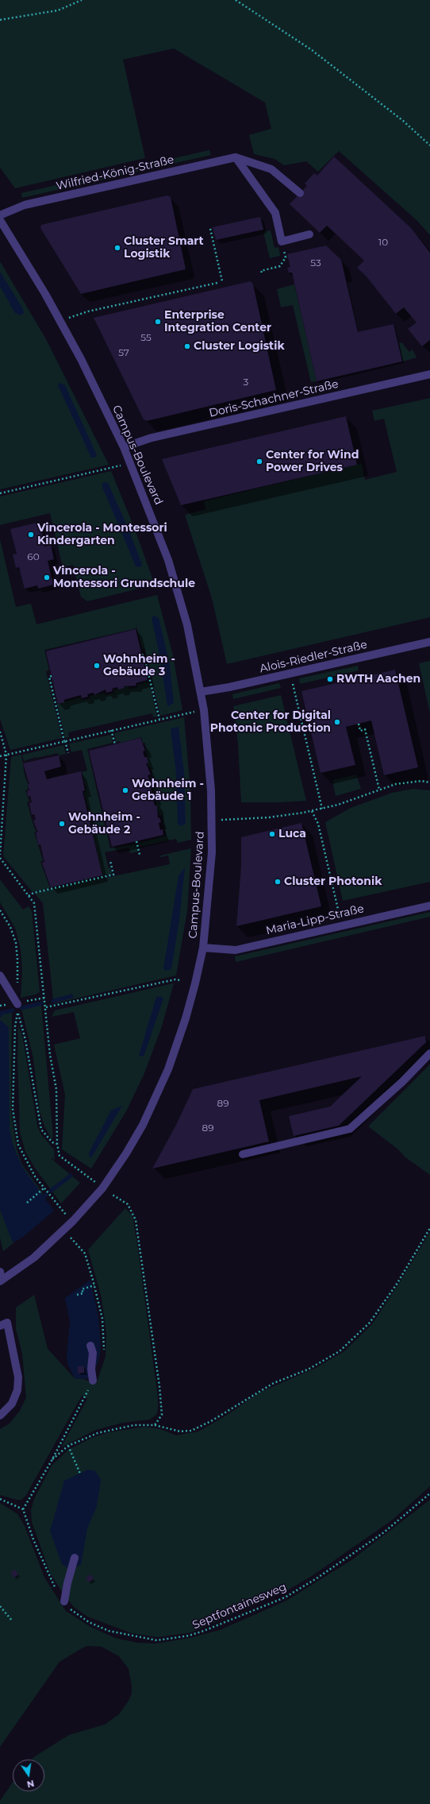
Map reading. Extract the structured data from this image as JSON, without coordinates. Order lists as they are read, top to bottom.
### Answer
{
  "streets": {
    "street": [
      "Wilfried-König-Straße",
      "Doris-Schachner-Straße",
      "Campus-Boulevard",
      "Alois-Riedler-Straße",
      "Maria-Lipp-Straße"
    ],
    "path": ["Septfontainesweg"]
  },
  "crossings": [
    ["Doris-Schachner-Straße", "Campus-Boulevard"],
    ["Campus-Boulevard", "Alois-Riedler-Straße"],
    ["Campus-Boulevard", "Maria-Lipp-Straße"]
  ],
  "places": [
    "Cluster Smart Logistik",
    "Enterprise Integration Center",
    "Cluster Logistik",
    "Center for Wind Power Drives",
    "Vincerola - Montessori Kindergarten",
    "Vincerola - Montessori Grundschule",
    "Wohnheim - Gebäude 3",
    "RWTH Aachen",
    "Center for Digital Photonic Production",
    "Wohnheim - Gebäude 1",
    "Wohnheim - Gebäude 2",
    "Luca",
    "Cluster Photonik"
  ],
  "house_numbers": [
    "10",
    "53",
    "55",
    "57",
    "3",
    "60",
    "89",
    "89"
  ],
  "north": "bottom"
}
